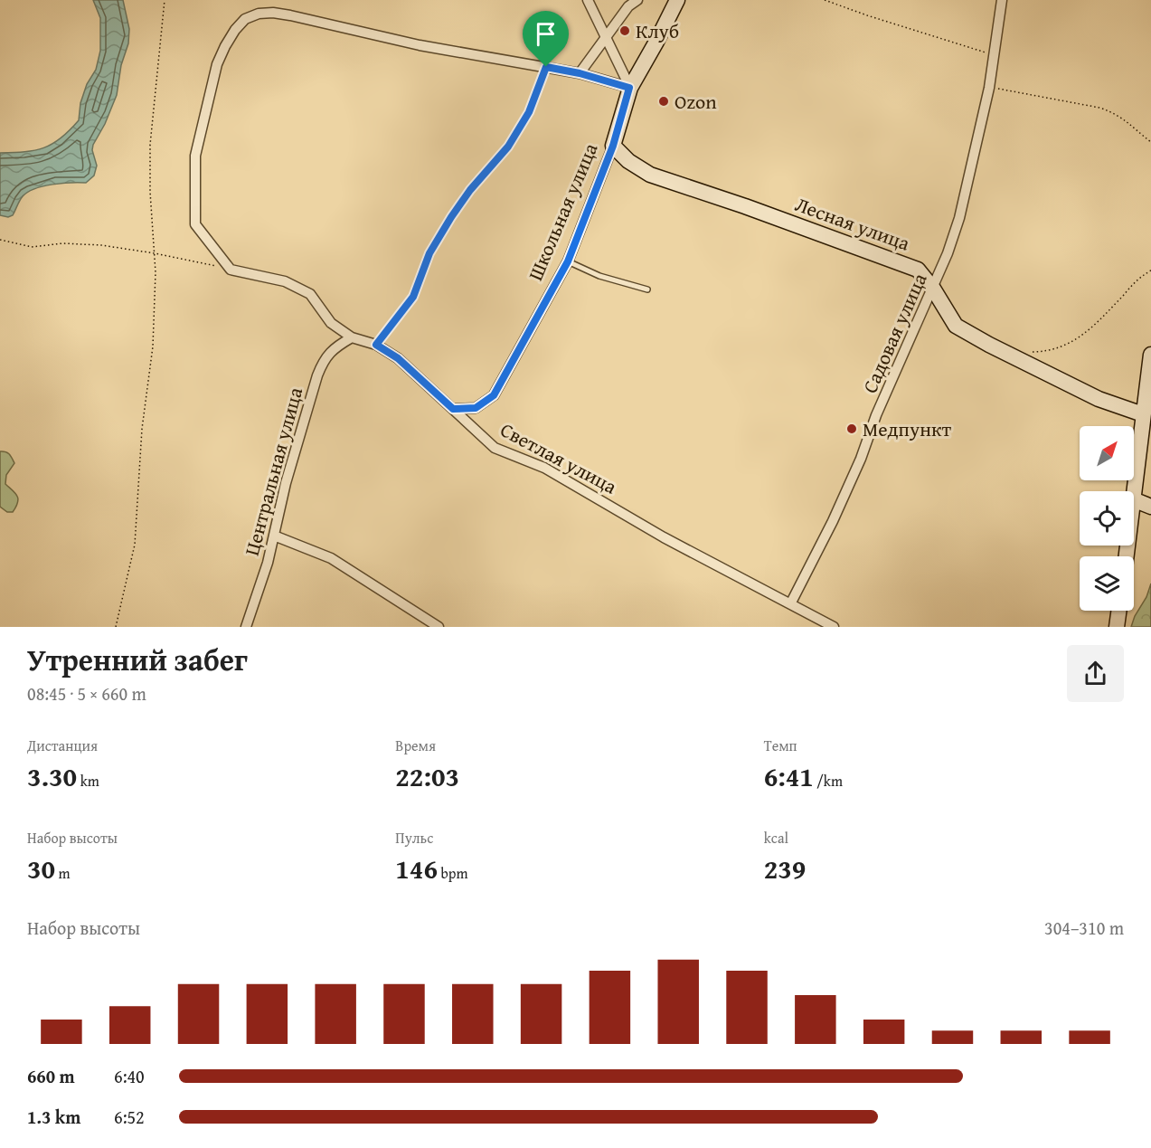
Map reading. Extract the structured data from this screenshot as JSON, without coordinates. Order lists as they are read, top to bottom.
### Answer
{
  "streets": {
    "street": [
      "Школьная улица",
      "Лесная улица",
      "Садовая улица",
      "Светлая улица",
      "Центральная улица"
    ]
  },
  "crossings": [
    ["Школьная улица", "Лесная улица"],
    ["Школьная улица", "Светлая улица"],
    ["Лесная улица", "Садовая улица"],
    ["Садовая улица", "Светлая улица"],
    ["Светлая улица", "Центральная улица"]
  ],
  "places": ["Клуб", "Ozon", "Медпункт"],
  "north": "top right",
  "page": {
    "heading": ["Утренний забег", "08:45 · 5 × 660 m"],
    "stats": [
      ["Дистанция", "3.30 km"],
      ["Время", "22:03"],
      ["Темп", "6:41 /km"],
      ["Набор высоты", "30 m"],
      ["Пульс", "146 bpm"],
      ["kcal", "239"]
    ],
    "chart": ["Набор высоты", "304–310 m"],
    "list": [
      {
        "name": "660 m",
        "note": "6:40"
      },
      {
        "name": "1.3 km",
        "note": "6:52"
      }
    ]
  }
}
